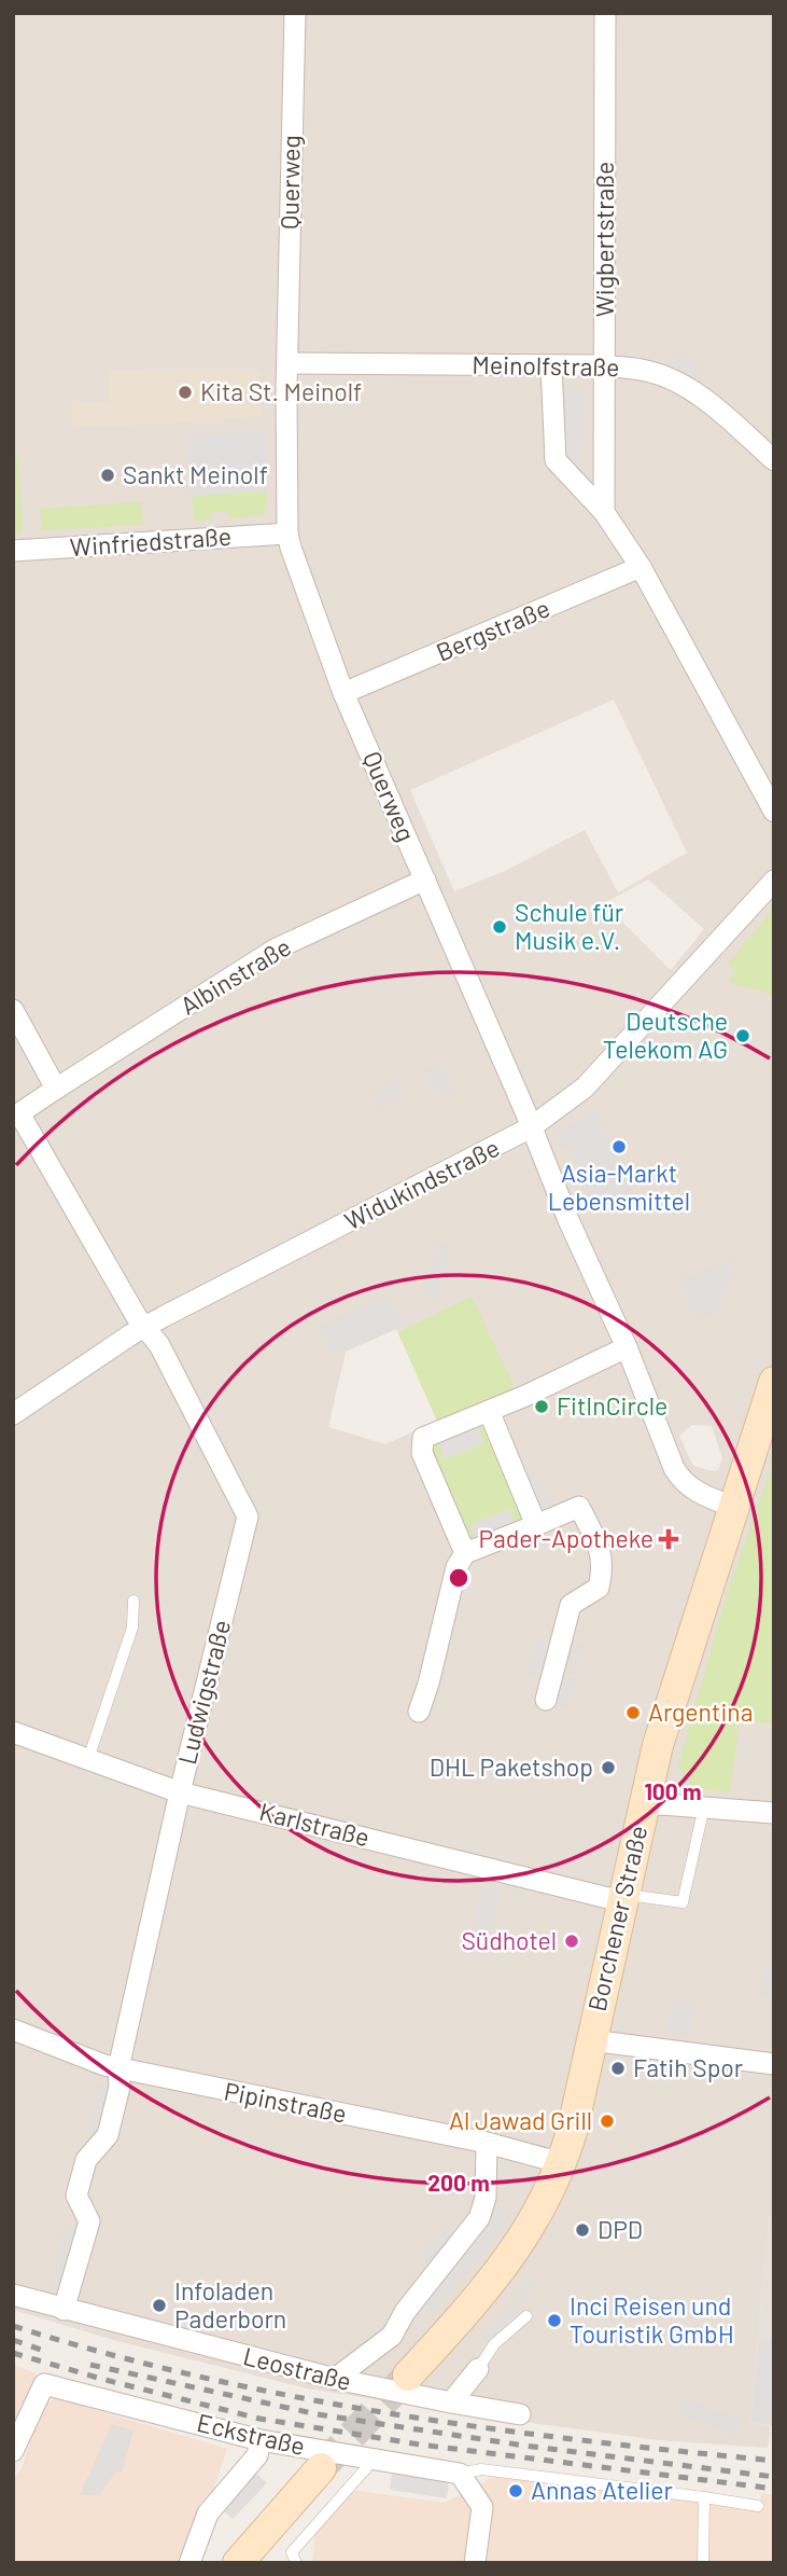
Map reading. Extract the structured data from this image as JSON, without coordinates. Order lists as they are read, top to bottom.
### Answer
{
  "streets": {
    "main road": ["Borchener Straße"],
    "street": [
      "Querweg",
      "Wigbertstraße",
      "Meinolfstraße",
      "Winfriedstraße",
      "Bergstraße",
      "Albinstraße",
      "Widukindstraße",
      "Ludwigstraße",
      "Karlstraße",
      "Pipinstraße",
      "Leostraße",
      "Eckstraße"
    ]
  },
  "crossings": [
    ["Querweg", "Meinolfstraße"],
    ["Querweg", "Winfriedstraße"],
    ["Querweg", "Bergstraße"],
    ["Querweg", "Albinstraße"],
    ["Querweg", "Widukindstraße"],
    ["Querweg", "Borchener Straße"],
    ["Wigbertstraße", "Meinolfstraße"],
    ["Albinstraße", "Ludwigstraße"],
    ["Widukindstraße", "Ludwigstraße"],
    ["Ludwigstraße", "Karlstraße"],
    ["Ludwigstraße", "Pipinstraße"],
    ["Ludwigstraße", "Leostraße"],
    ["Karlstraße", "Borchener Straße"],
    ["Borchener Straße", "Pipinstraße"]
  ],
  "places": {
    "other": [
      "Kita St. Meinolf",
      "Sankt Meinolf",
      "Schule für Musik e.V.",
      "Deutsche Telekom AG",
      "Asia-Markt Lebensmittel",
      "FitInCircle",
      "Argentina",
      "DHL Paketshop",
      "Südhotel",
      "Fatih Spor",
      "Al Jawad Grill",
      "DPD",
      "Infoladen Paderborn",
      "Inci Reisen und Touristik GmbH",
      "Annas Atelier"
    ],
    "health": ["Pader-Apotheke"]
  },
  "rings": ["100 m", "200 m"]
}
